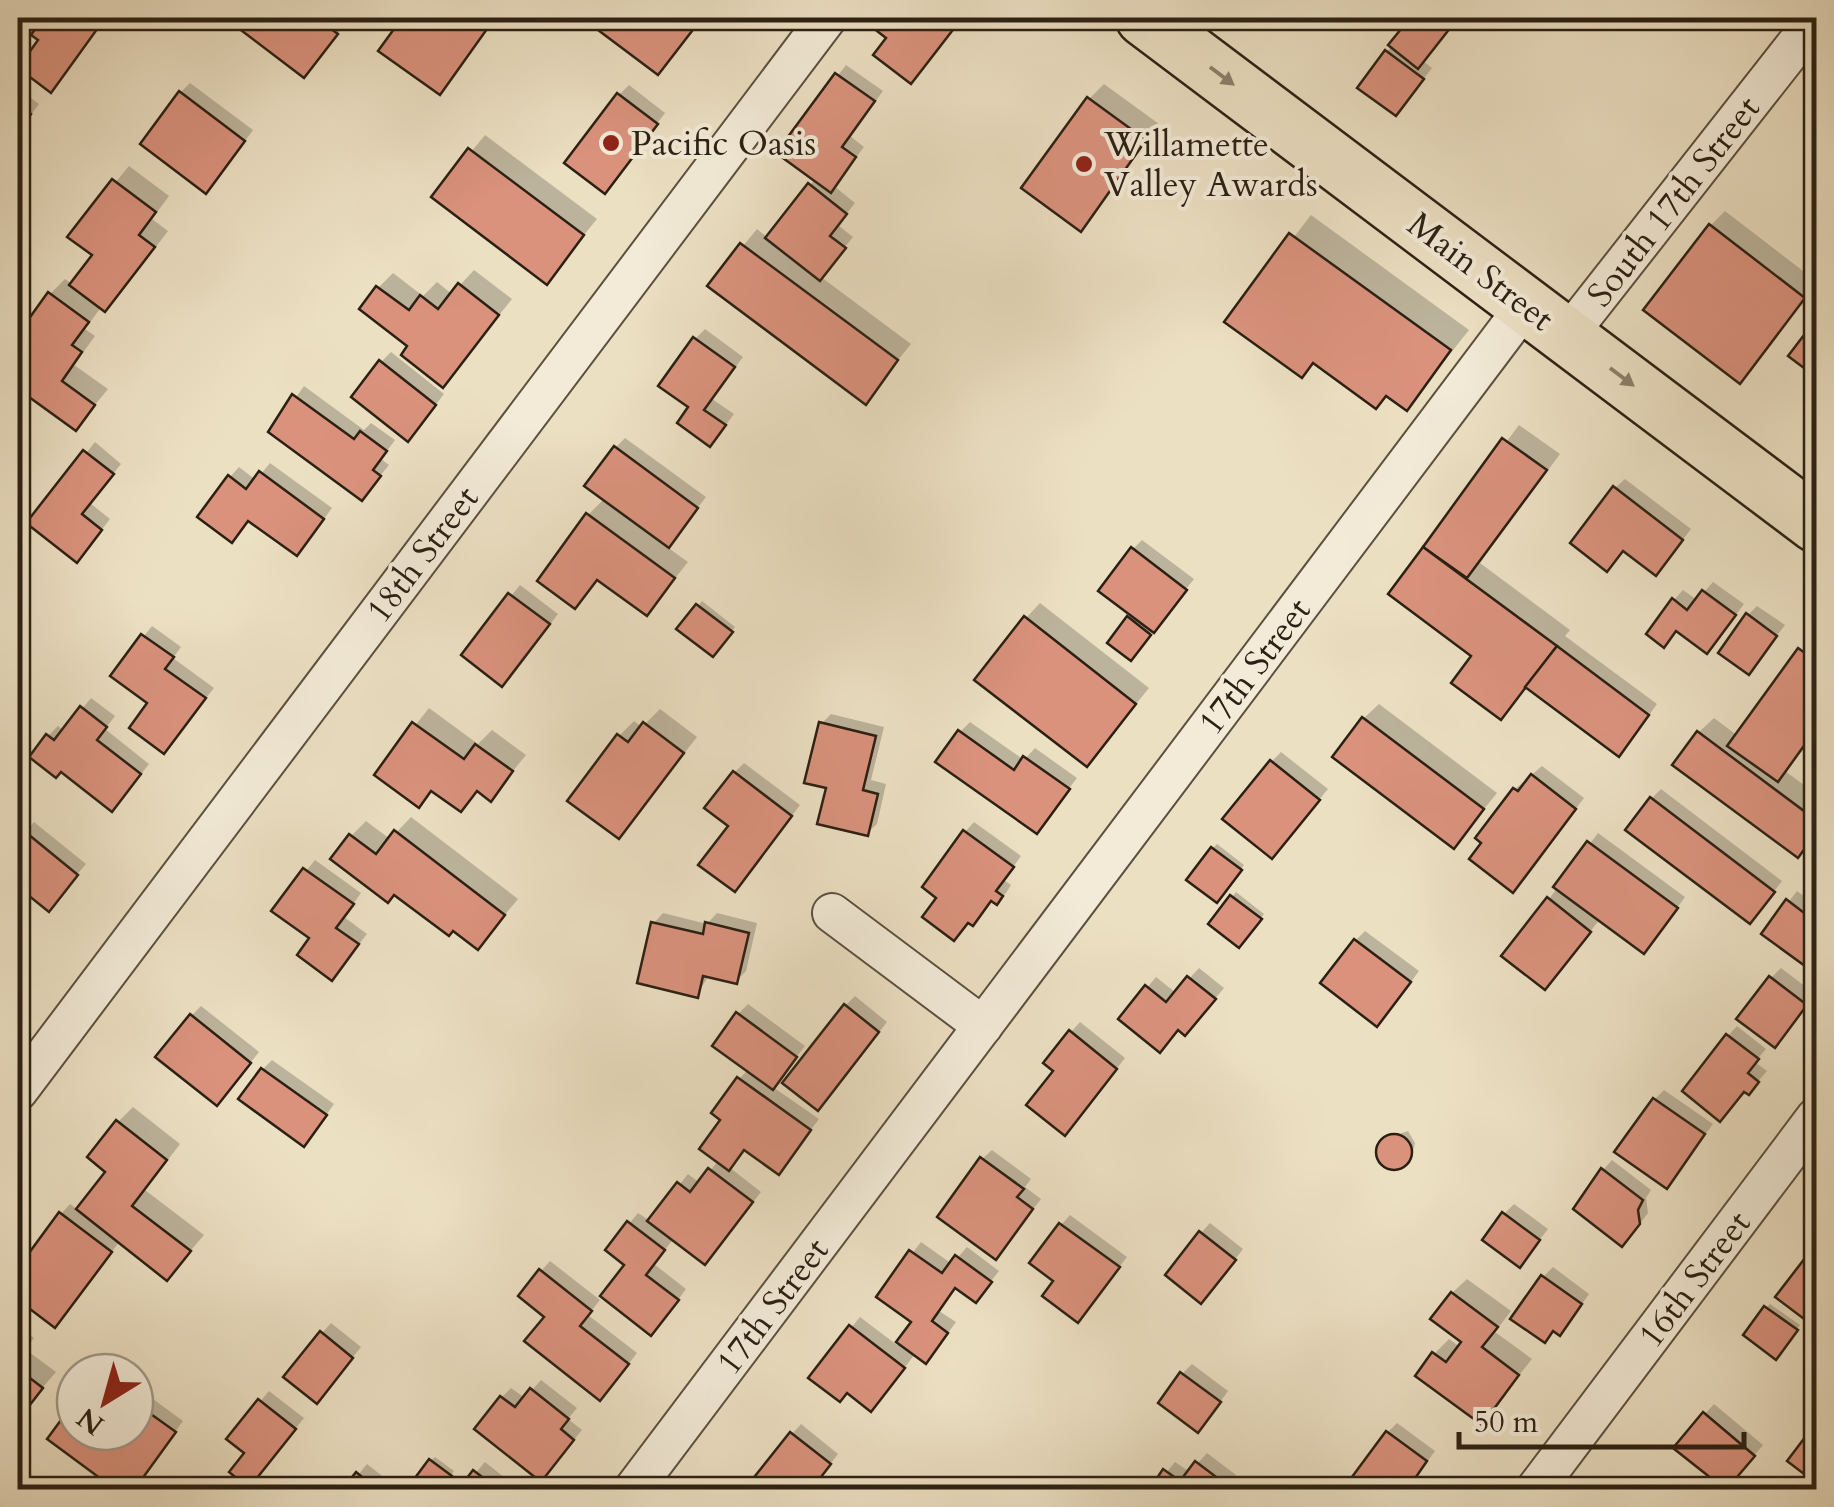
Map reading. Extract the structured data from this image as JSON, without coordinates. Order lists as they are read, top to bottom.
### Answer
{
  "streets": {
    "main road": ["Main Street"],
    "street": [
      "South 17th Street",
      "18th Street",
      "17th Street",
      "16th Street"
    ]
  },
  "crossings": [
    ["South 17th Street", "Main Street"],
    ["South 17th Street", "17th Street"],
    ["Main Street", "17th Street"]
  ],
  "one_way": ["Main Street"],
  "places": ["Pacific Oasis", "Willamette Valley Awards"],
  "scale_bar": "50 m",
  "north": "bottom left"
}
